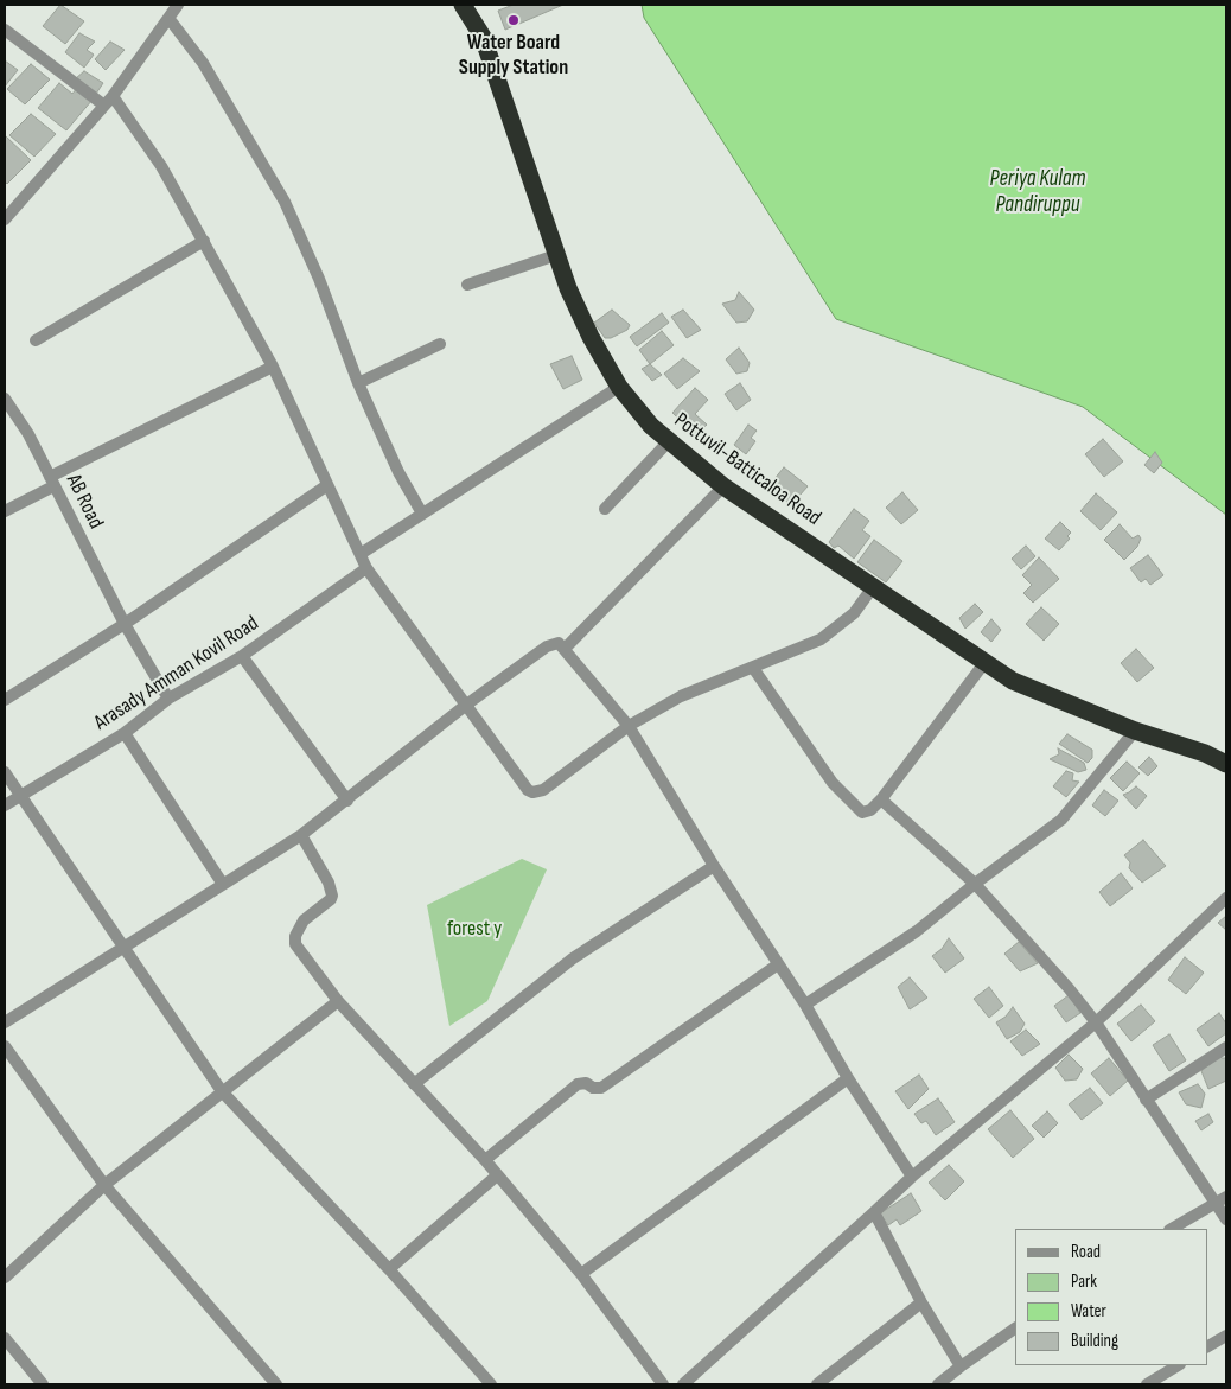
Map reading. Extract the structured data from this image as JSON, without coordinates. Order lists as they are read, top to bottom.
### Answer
{
  "streets": {
    "highway": ["Pottuvil-Batticaloa Road"],
    "street": ["AB Road", "Arasady Amman Kovil Road"]
  },
  "crossings": [
    ["AB Road", "Arasady Amman Kovil Road"]
  ],
  "water": ["Periya Kulam Pandiruppu"],
  "parks": ["forest y"],
  "places": ["Water Board Supply Station"],
  "legend": [
    "Road",
    "Park",
    "Water",
    "Building"
  ]
}
